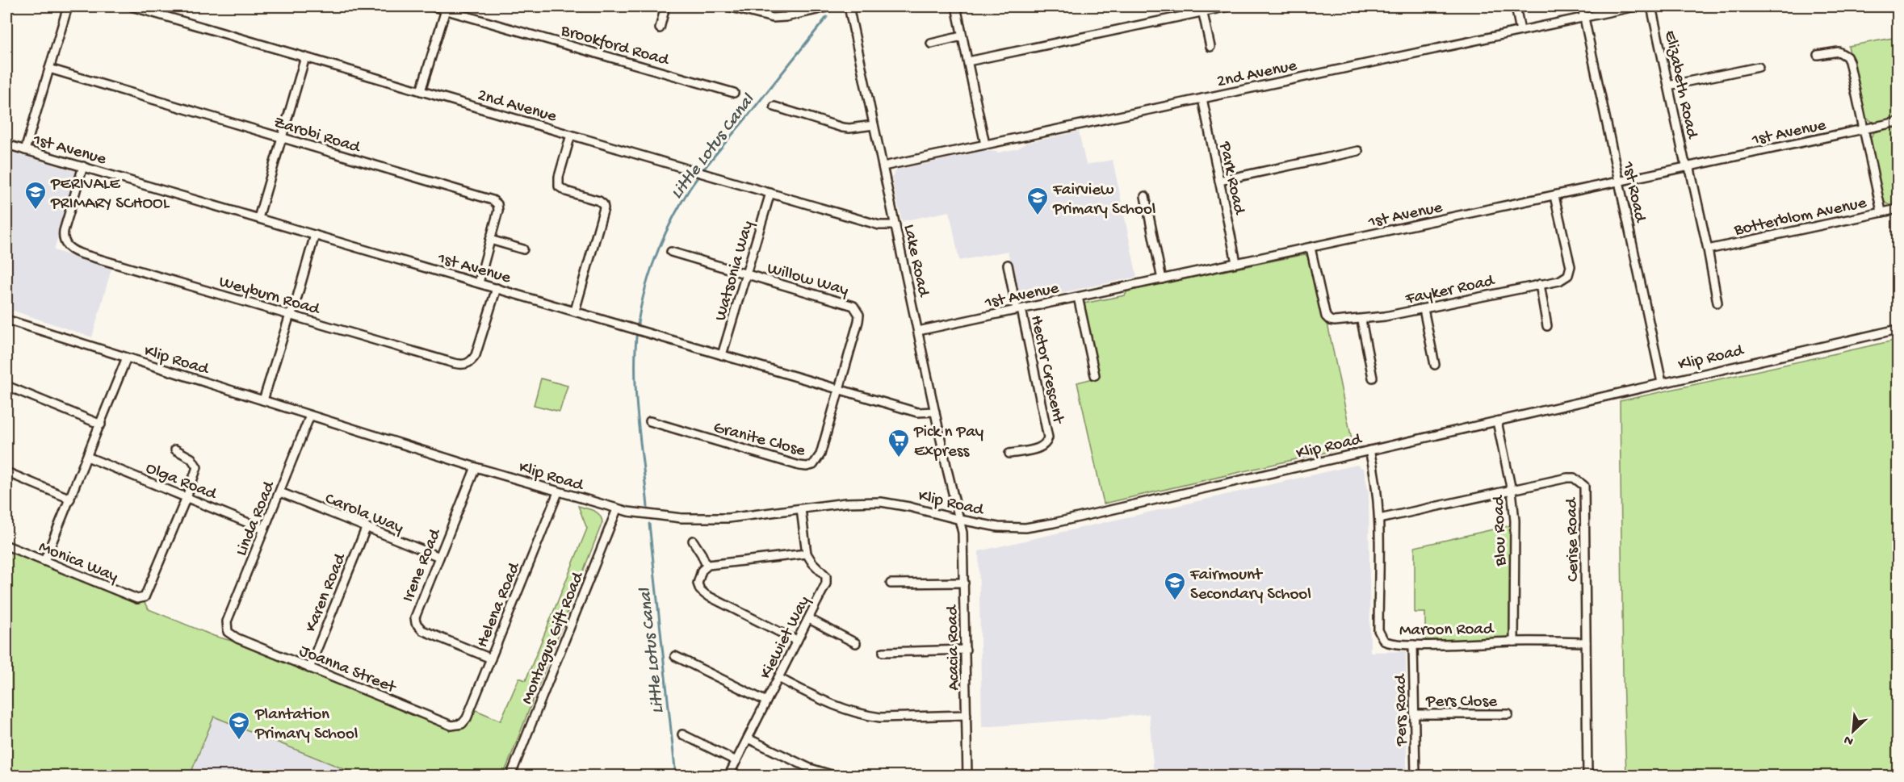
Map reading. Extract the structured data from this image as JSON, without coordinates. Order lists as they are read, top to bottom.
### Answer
{
  "streets": {
    "street": [
      "Brookford Road",
      "2nd Avenue",
      "Elizabeth Road",
      "1st Avenue",
      "Zarobi Road",
      "Park Road",
      "1st Road",
      "Botterblom Avenue",
      "Lake Road",
      "Watsonia Way",
      "Willow Way",
      "Fayker Road",
      "Weyburn Road",
      "Klip Road",
      "Hector Crescent",
      "Granite Close",
      "Olga Road",
      "Carola Way",
      "Linda Road",
      "Blou Road",
      "Cerise Road",
      "Monica Way",
      "Irene Road",
      "Karen Road",
      "Helena Road",
      "Maroon Road",
      "Kiewiet Way",
      "Montagus Gift Road",
      "Acacia Road",
      "Joanna Street",
      "Pers Close",
      "Pers Road"
    ]
  },
  "crossings": [
    ["2nd Avenue", "Park Road"],
    ["2nd Avenue", "1st Road"],
    ["2nd Avenue", "Lake Road"],
    ["2nd Avenue", "Watsonia Way"],
    ["Elizabeth Road", "1st Avenue"],
    ["Elizabeth Road", "Botterblom Avenue"],
    ["1st Avenue", "Zarobi Road"],
    ["1st Avenue", "Park Road"],
    ["1st Avenue", "1st Road"],
    ["1st Avenue", "Lake Road"],
    ["1st Avenue", "Watsonia Way"],
    ["1st Avenue", "Willow Way"],
    ["1st Avenue", "Fayker Road"],
    ["1st Avenue", "Weyburn Road"],
    ["1st Avenue", "Hector Crescent"],
    ["1st Avenue", "Granite Close"],
    ["1st Road", "Klip Road"],
    ["Lake Road", "Klip Road"],
    ["Lake Road", "Acacia Road"],
    ["Watsonia Way", "Willow Way"],
    ["Willow Way", "Granite Close"],
    ["Klip Road", "Linda Road"],
    ["Klip Road", "Blou Road"],
    ["Klip Road", "Irene Road"],
    ["Klip Road", "Helena Road"],
    ["Klip Road", "Maroon Road"],
    ["Klip Road", "Kiewiet Way"],
    ["Klip Road", "Montagus Gift Road"],
    ["Klip Road", "Acacia Road"],
    ["Olga Road", "Linda Road"],
    ["Olga Road", "Monica Way"],
    ["Carola Way", "Linda Road"],
    ["Carola Way", "Irene Road"],
    ["Carola Way", "Karen Road"],
    ["Linda Road", "Joanna Street"],
    ["Blou Road", "Cerise Road"],
    ["Blou Road", "Maroon Road"],
    ["Cerise Road", "Maroon Road"],
    ["Irene Road", "Helena Road"],
    ["Karen Road", "Joanna Street"],
    ["Helena Road", "Joanna Street"],
    ["Maroon Road", "Pers Road"],
    ["Pers Close", "Pers Road"]
  ],
  "water": ["Little Lotus Canal"],
  "places": {
    "school or university": [
      "PERIVALE PRIMARY SCHOOL",
      "Fairview Primary School",
      "Fairmount Secondary School",
      "Plantation Primary School"
    ],
    "supermarket": ["Pick n Pay Express"]
  },
  "north": "bottom left"
}
